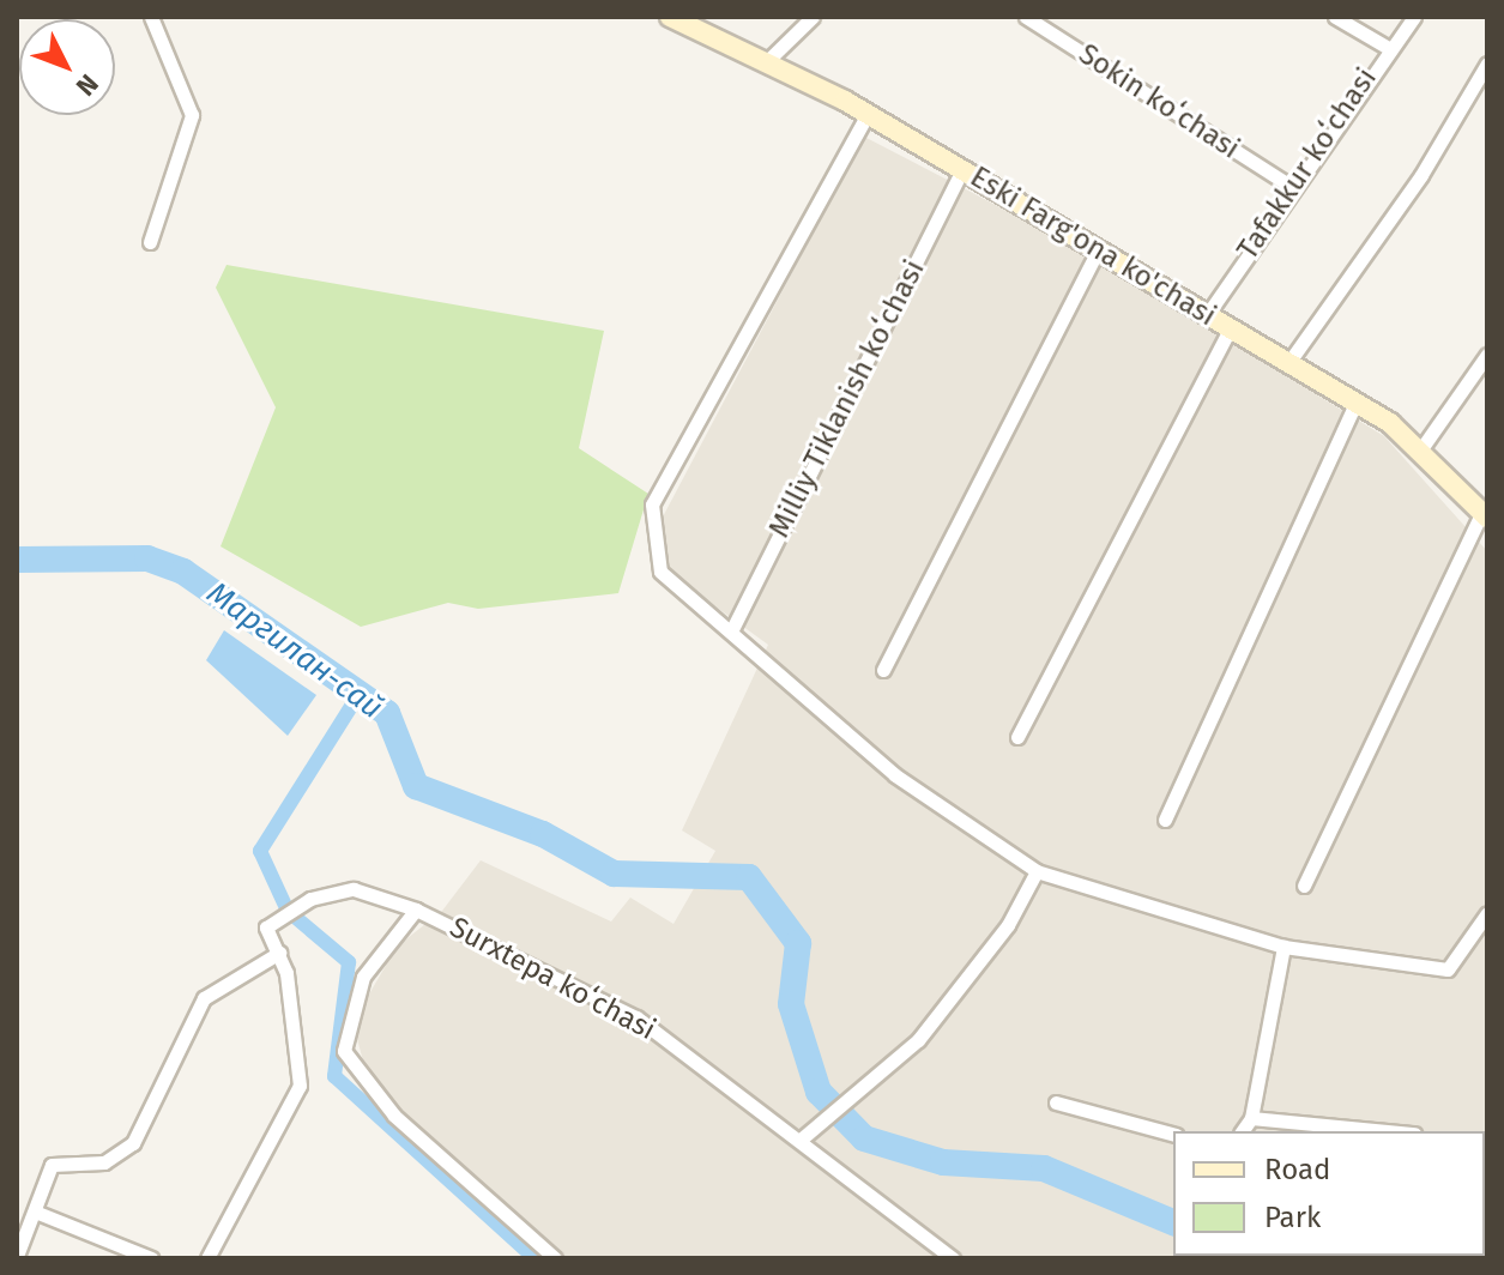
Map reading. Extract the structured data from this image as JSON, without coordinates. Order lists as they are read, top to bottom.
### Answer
{
  "streets": {
    "main road": ["Eski Farg'ona ko'chasi"],
    "street": [
      "Sokin koʻchasi",
      "Tafakkur koʻchasi",
      "Milliy Tiklanish koʻchasi",
      "Surxtepa koʻchasi"
    ]
  },
  "crossings": [
    ["Sokin koʻchasi", "Tafakkur koʻchasi"],
    ["Tafakkur koʻchasi", "Eski Farg'ona ko'chasi"],
    ["Eski Farg'ona ko'chasi", "Milliy Tiklanish koʻchasi"]
  ],
  "water": ["Маргилан-сай"],
  "legend": ["Road", "Park"],
  "north": "bottom right"
}
